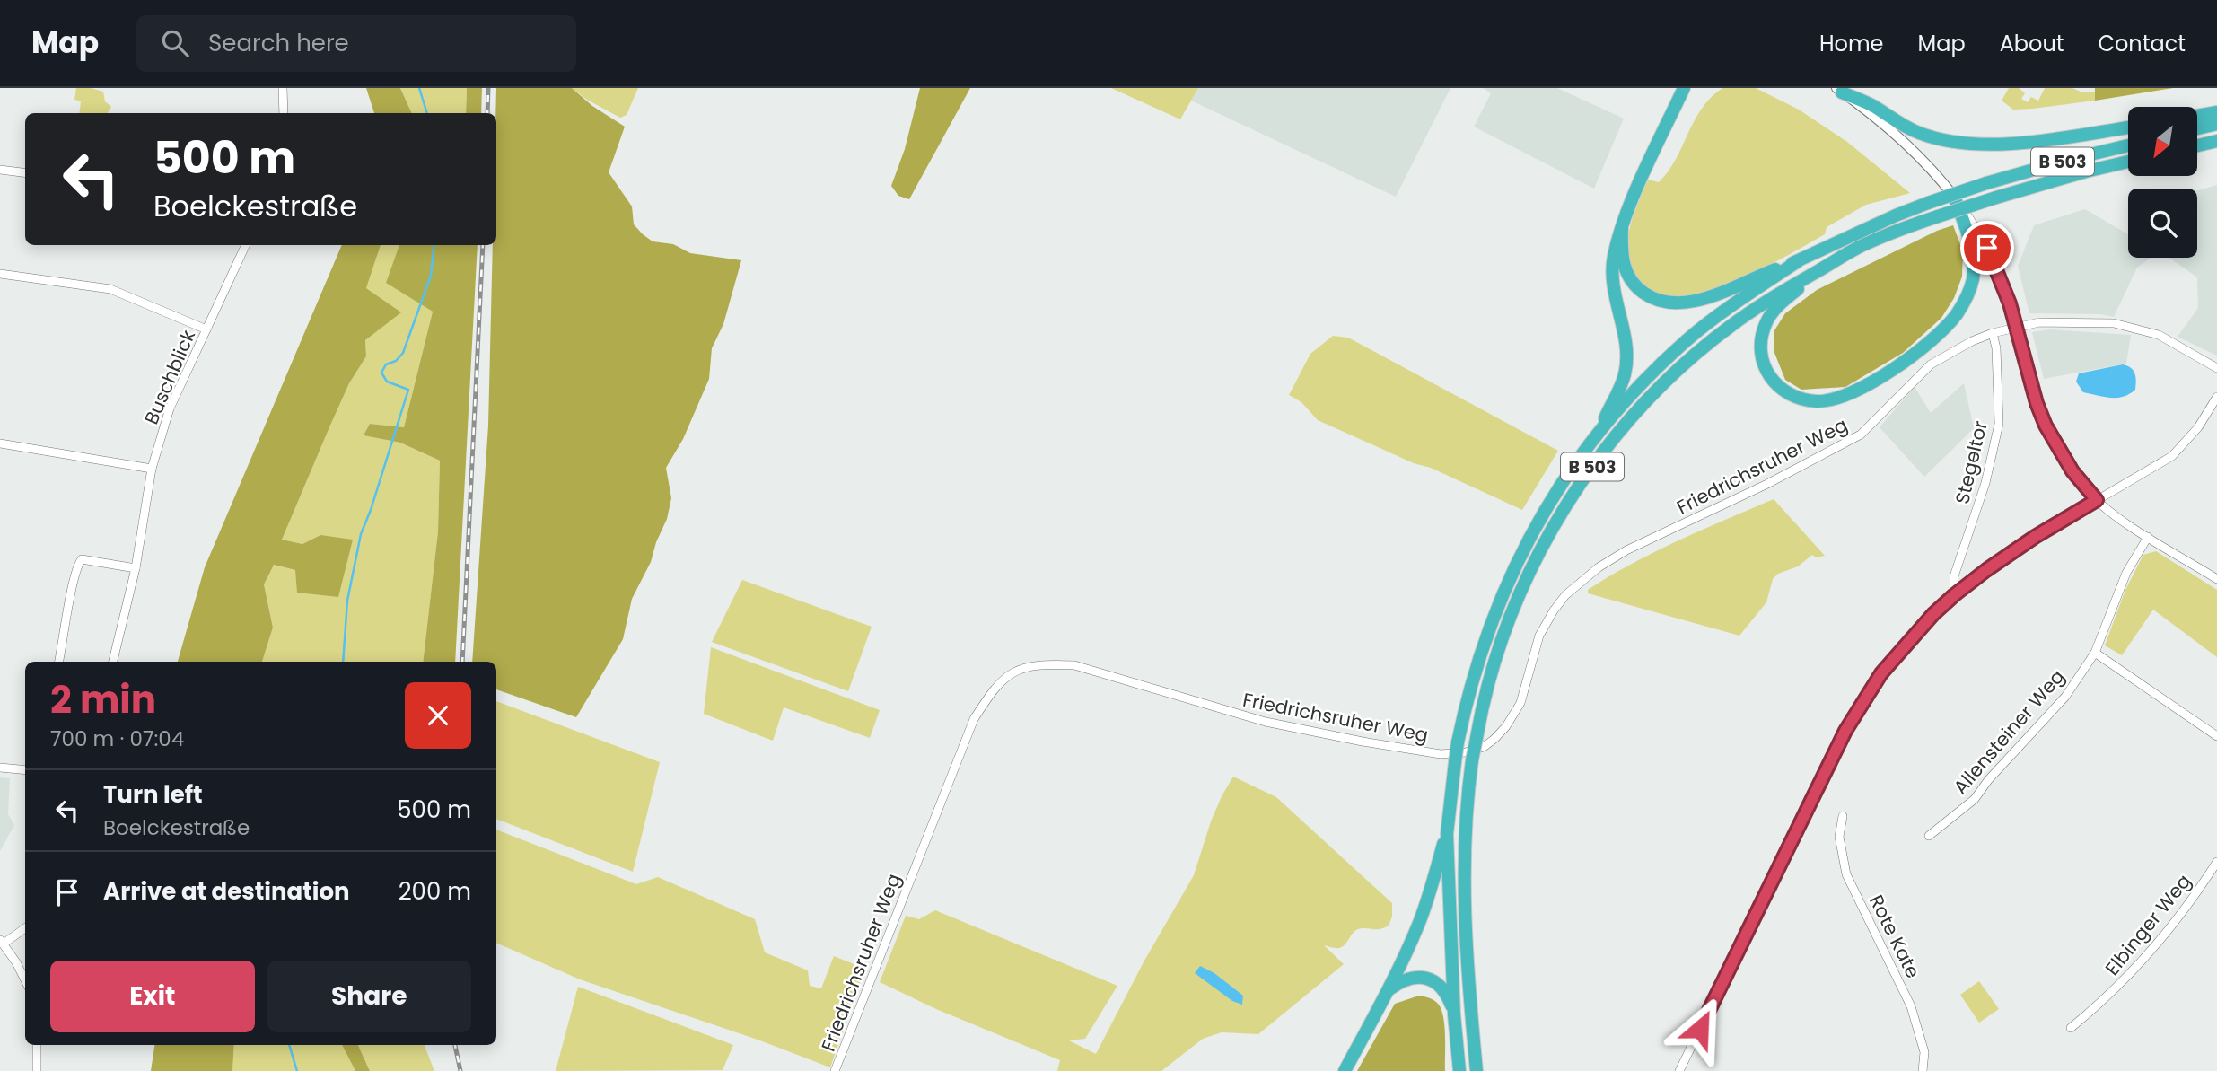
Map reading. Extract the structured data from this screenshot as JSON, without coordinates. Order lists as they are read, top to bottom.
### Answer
{
  "streets": {
    "highway": ["B 503"],
    "street": [
      "Buschblick",
      "Stegeltor",
      "Friedrichsruher Weg",
      "Allensteiner Weg",
      "Elbinger Weg",
      "Rote Kate"
    ]
  },
  "crossings": [
    ["Stegeltor", "Friedrichsruher Weg"]
  ],
  "north": "bottom left",
  "page": {
    "header": "Map",
    "search": "Search here",
    "nav": [
      "Home",
      "Map",
      "About",
      "Contact"
    ],
    "turn": ["500 m", "Boelckestraße"],
    "heading": ["2 min", "700 m · 07:04"],
    "list": [
      {
        "name": "Turn left",
        "note": "Boelckestraße",
        "value": "500 m"
      },
      {
        "name": "Arrive at destination",
        "value": "200 m"
      }
    ],
    "buttons": ["Exit", "Share"]
  }
}
